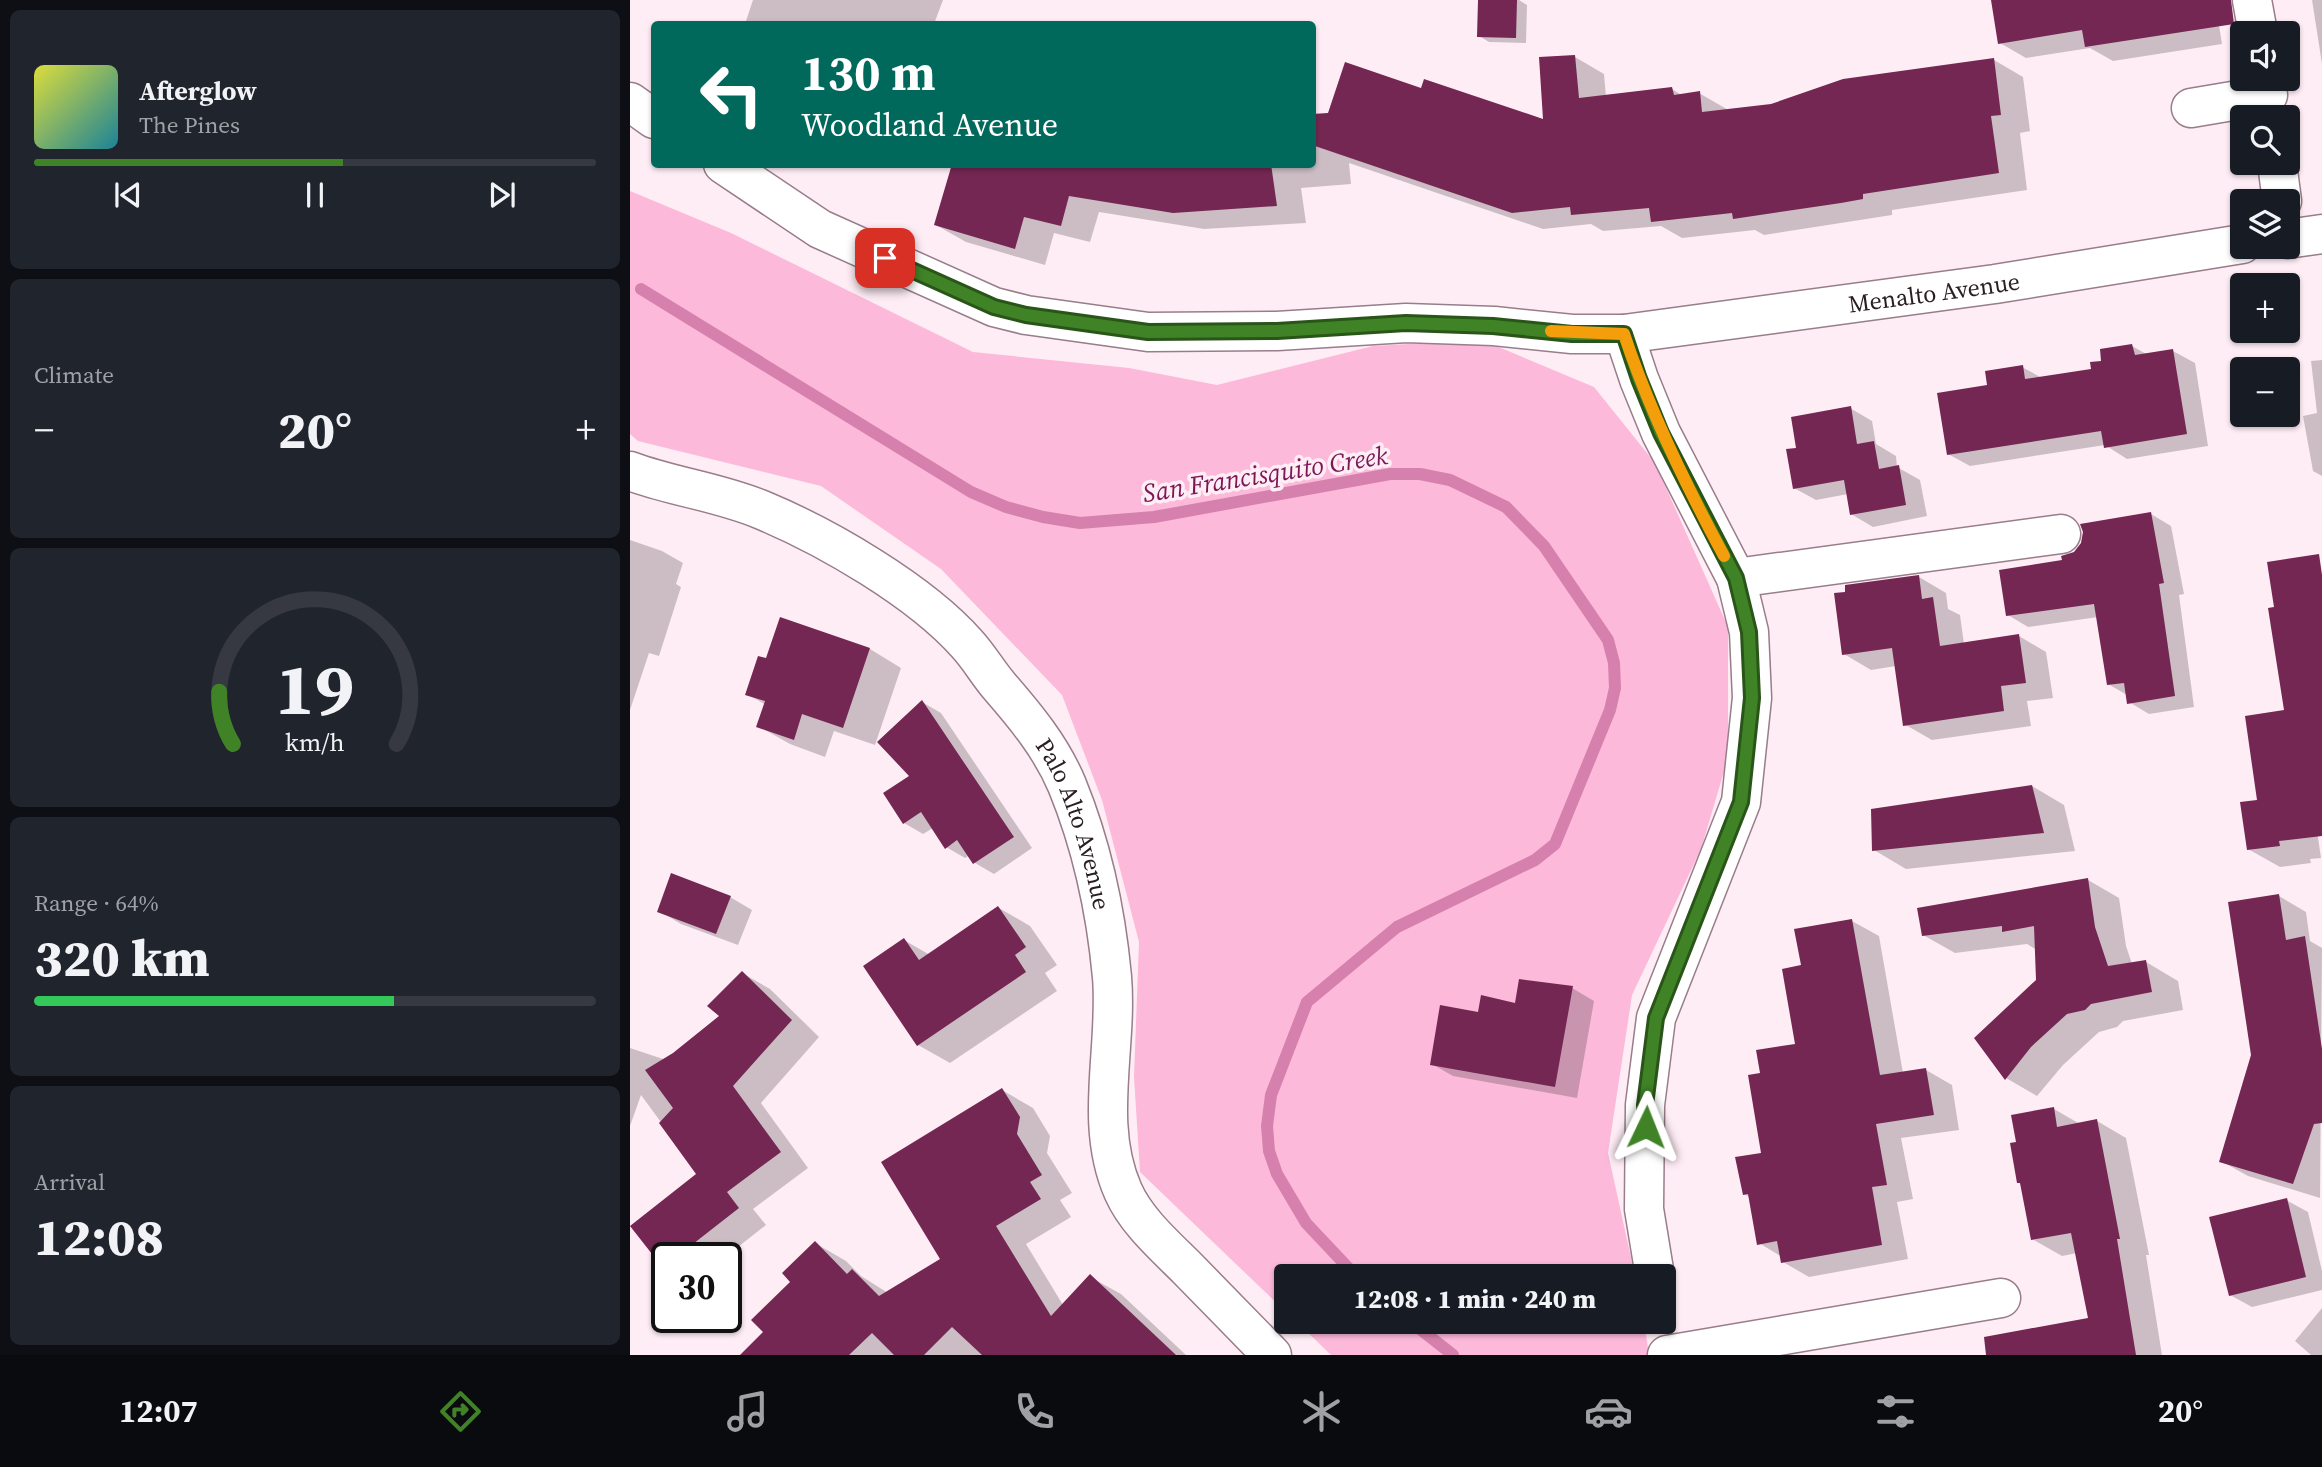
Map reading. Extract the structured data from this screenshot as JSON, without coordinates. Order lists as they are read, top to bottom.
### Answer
{
  "streets": {
    "street": ["Menalto Avenue", "Palo Alto Avenue"]
  },
  "water": ["San Francisquito Creek"],
  "page": {
    "map_buttons": ["+", "−"],
    "turn": ["130 m", "Woodland Avenue"],
    "song": ["Afterglow", "The Pines"],
    "tile": [
      "Climate",
      ["Range · 64%", "320 km"],
      ["Arrival", "12:08"]
    ],
    "heat": ["−", "20°", "+"],
    "limit": "30",
    "trip": "12:08 · 1 min · 240 m",
    "tabs": ["12:07", "20°"],
    "gauge": ["19", "km/h"]
  }
}
